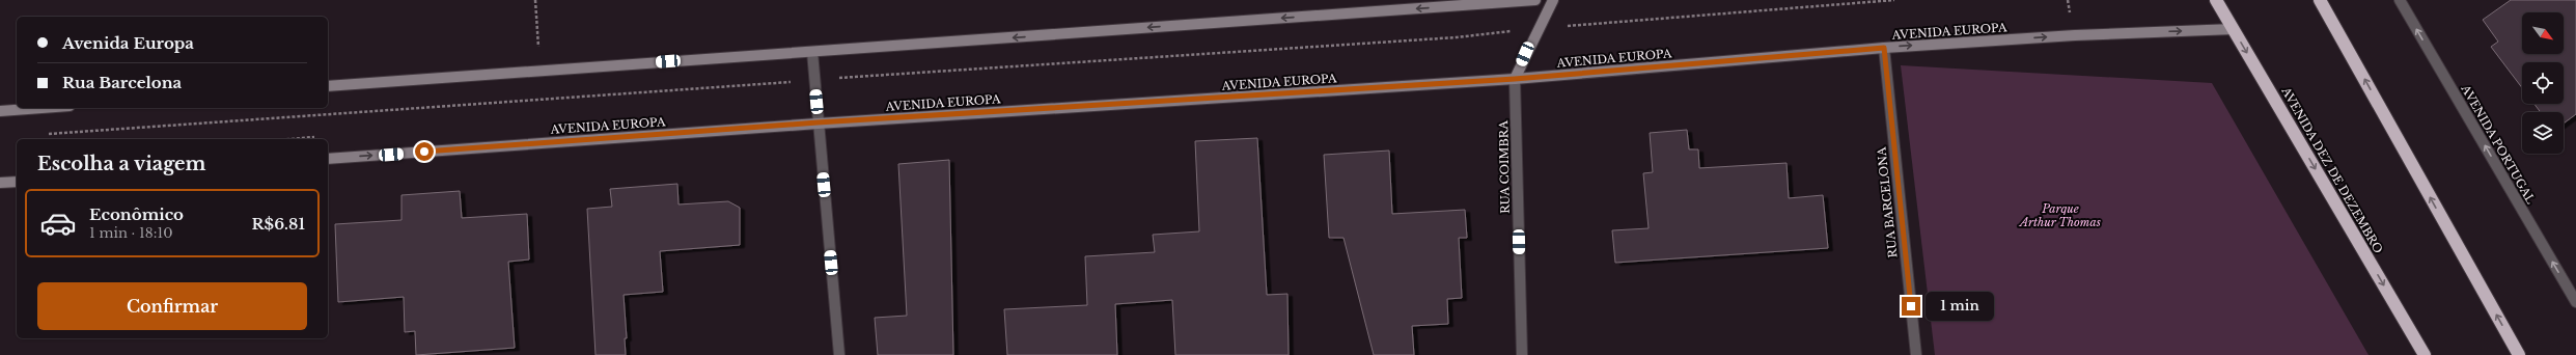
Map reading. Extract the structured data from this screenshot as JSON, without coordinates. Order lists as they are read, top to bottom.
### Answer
{
  "streets": {
    "highway": ["AVENIDA DEZ DE DEZEMBRO"],
    "main road": ["AVENIDA EUROPA"],
    "street": ["AVENIDA PORTUGAL", "RUA COIMBRA", "RUA BARCELONA"]
  },
  "crossings": [
    ["AVENIDA EUROPA", "RUA COIMBRA"],
    ["AVENIDA EUROPA", "AVENIDA DEZ DE DEZEMBRO"],
    ["AVENIDA EUROPA", "RUA BARCELONA"]
  ],
  "one_way": ["AVENIDA PORTUGAL"],
  "parks": ["Parque Arthur Thomas"],
  "north": "bottom right",
  "page": {
    "banner": ["Avenida Europa", "Rua Barcelona"],
    "heading": "Escolha a viagem",
    "list": [
      {
        "name": "Econômico",
        "note": "1 min · 18:10",
        "value": "R$6.81"
      }
    ],
    "buttons": "Confirmar",
    "bubble": "1 min"
  }
}
